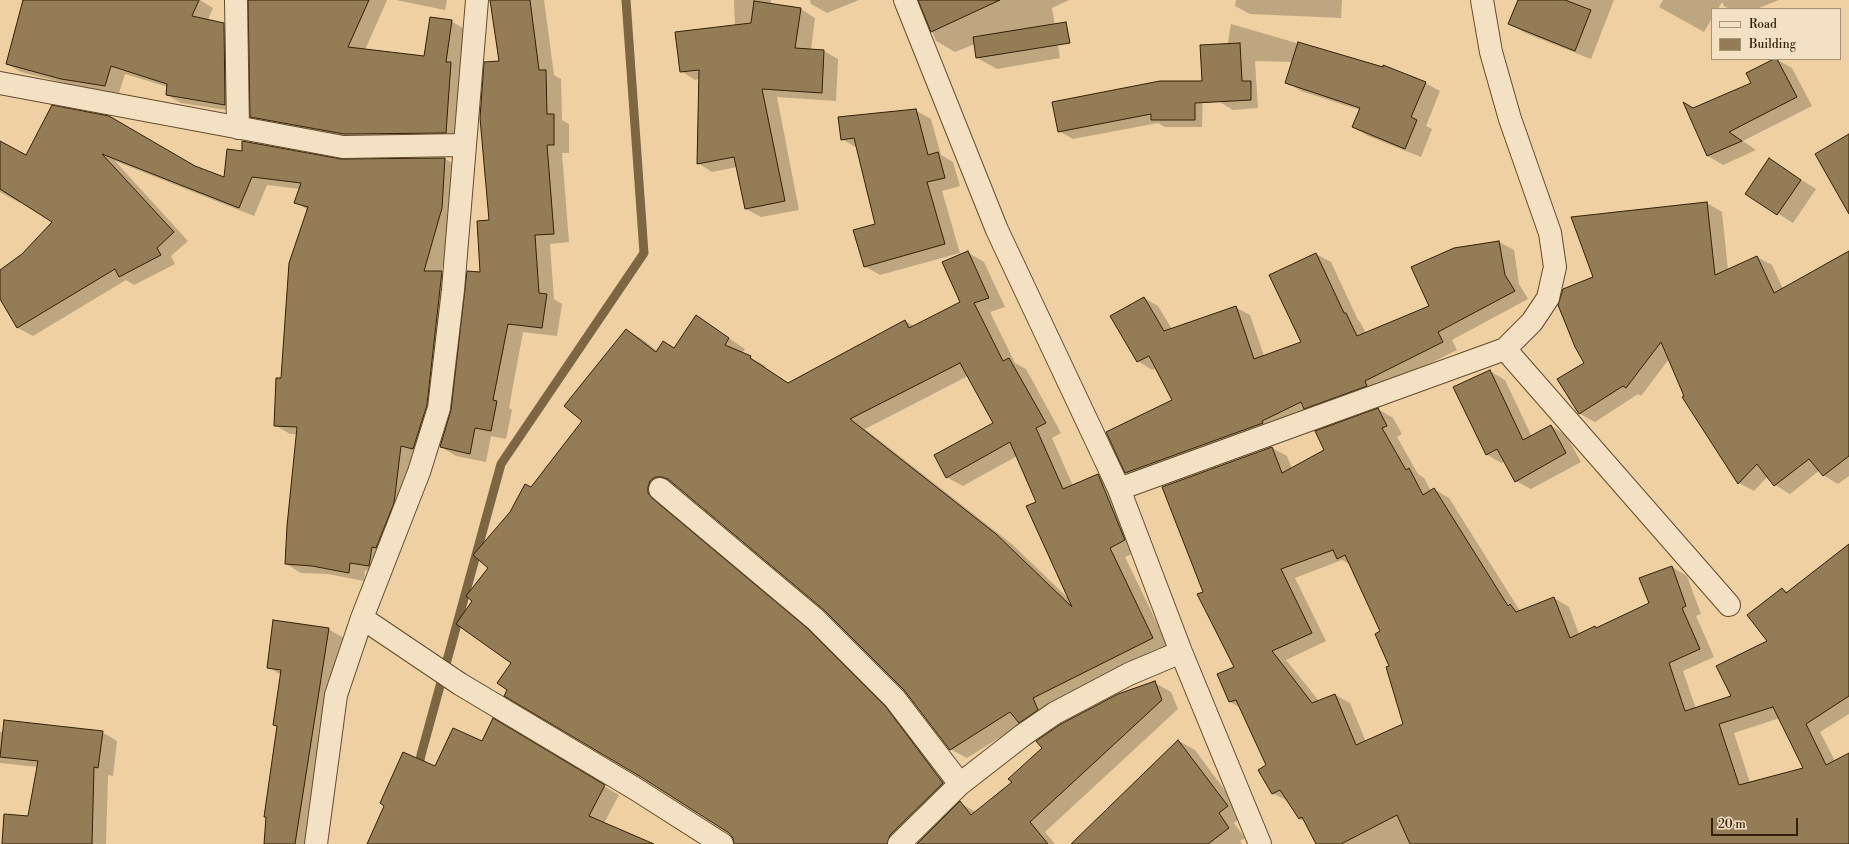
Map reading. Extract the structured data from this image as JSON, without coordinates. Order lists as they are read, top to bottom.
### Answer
{
  "legend": ["Road", "Building"],
  "scale_bar": "20 m"
}
